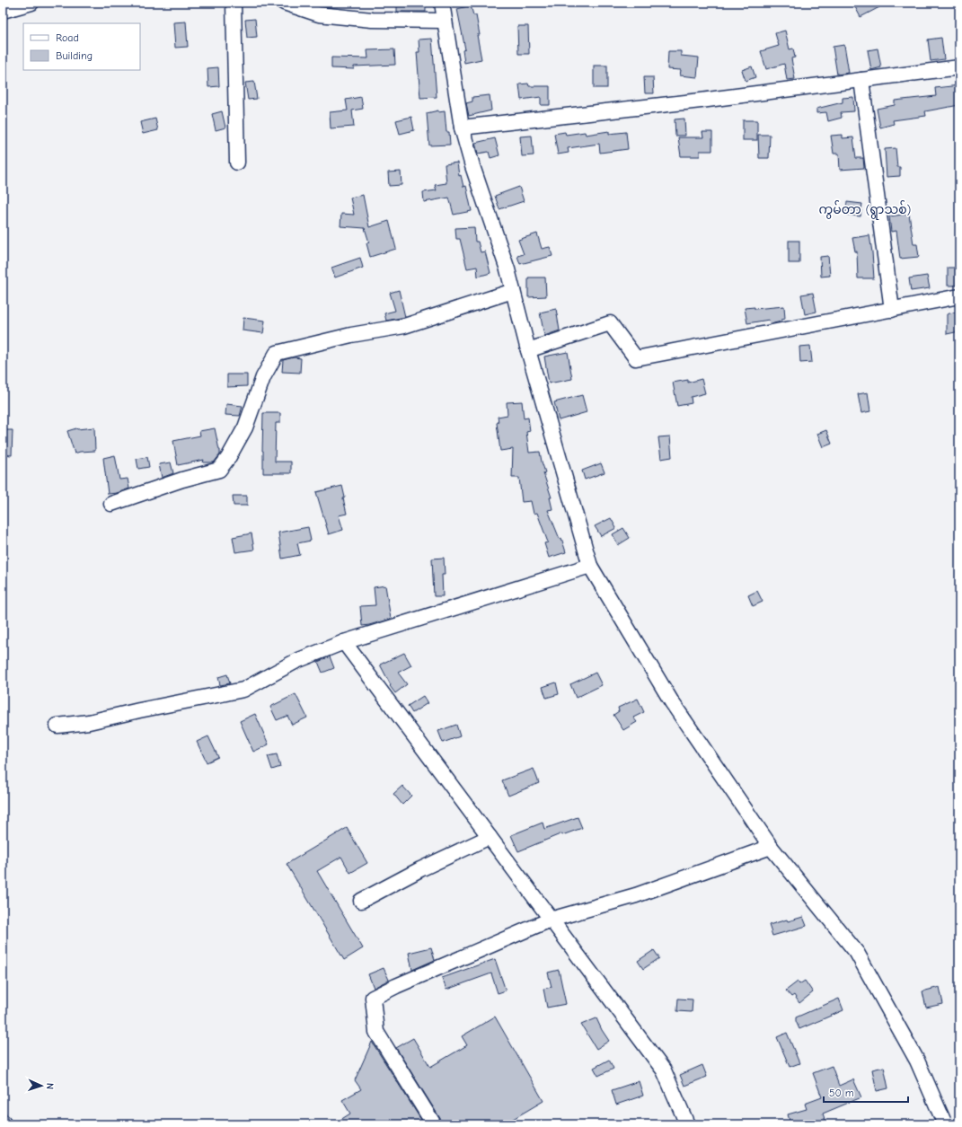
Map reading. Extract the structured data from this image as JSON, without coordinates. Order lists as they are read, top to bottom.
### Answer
{
  "districts": ["ကွမ်တာ (ရွာသစ်)"],
  "legend": ["Road", "Building"],
  "scale_bar": "50 m",
  "north": "right"
}
